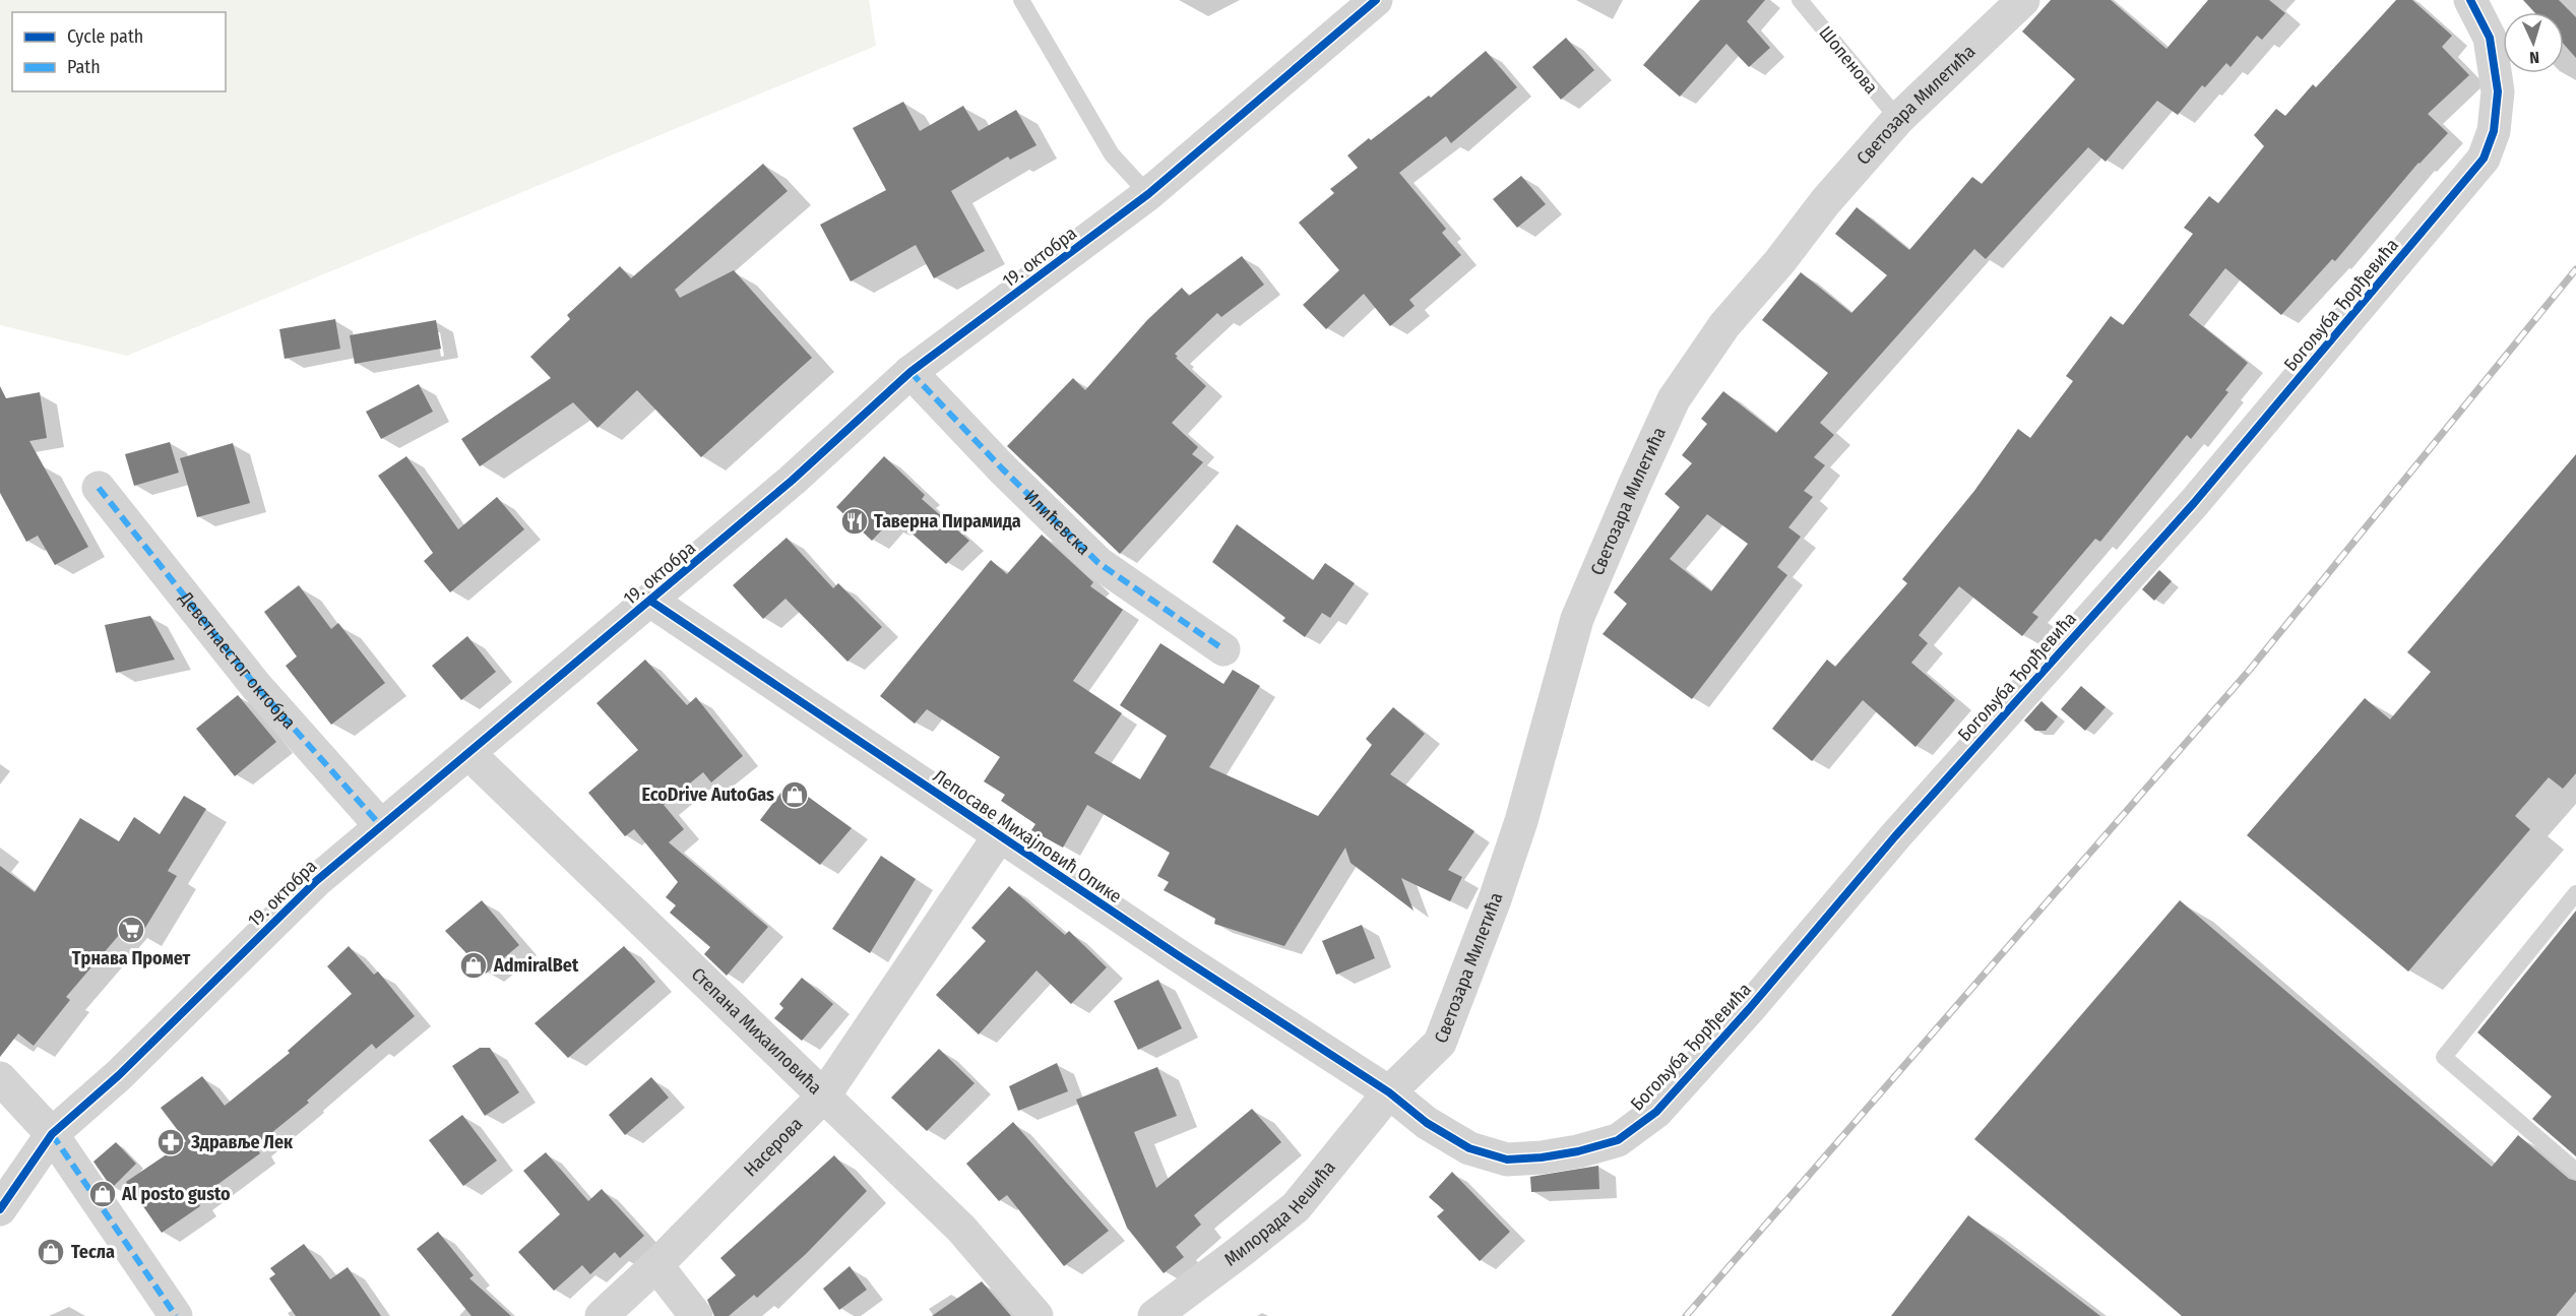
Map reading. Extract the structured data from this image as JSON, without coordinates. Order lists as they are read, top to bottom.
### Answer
{
  "streets": {
    "street": [
      "Светозара Милетића",
      "19. октобра",
      "Богољуба Ђорђевића",
      "Илићевска",
      "Деветнаестог октобра",
      "Лепосаве Михајловић Опике",
      "Степана Михаиловића",
      "Насерова",
      "Милорада Нешића"
    ],
    "lane": ["Шопенова"]
  },
  "crossings": [
    ["Шопенова", "Светозара Милетића"],
    ["Светозара Милетића", "Богољуба Ђорђевића"],
    ["Светозара Милетића", "Лепосаве Михајловић Опике"],
    ["Светозара Милетића", "Милорада Нешића"],
    ["19. октобра", "Илићевска"],
    ["19. октобра", "Деветнаестог октобра"],
    ["19. октобра", "Лепосаве Михајловић Опике"],
    ["19. октобра", "Степана Михаиловића"],
    ["Богољуба Ђорђевића", "Лепосаве Михајловић Опике"],
    ["Богољуба Ђорђевића", "Милорада Нешића"],
    ["Лепосаве Михајловић Опике", "Насерова"],
    ["Лепосаве Михајловић Опике", "Милорада Нешића"],
    ["Степана Михаиловића", "Насерова"]
  ],
  "places": {
    "restaurant": ["Таверна Пирамида"],
    "shop": [
      "EcoDrive AutoGas",
      "AdmiralBet",
      "Al posto gusto",
      "Тесла"
    ],
    "supermarket": ["Трнава Промет"],
    "pharmacy": ["Здравље Лек"]
  },
  "legend": ["Cycle path", "Path"],
  "north": "bottom"
}
